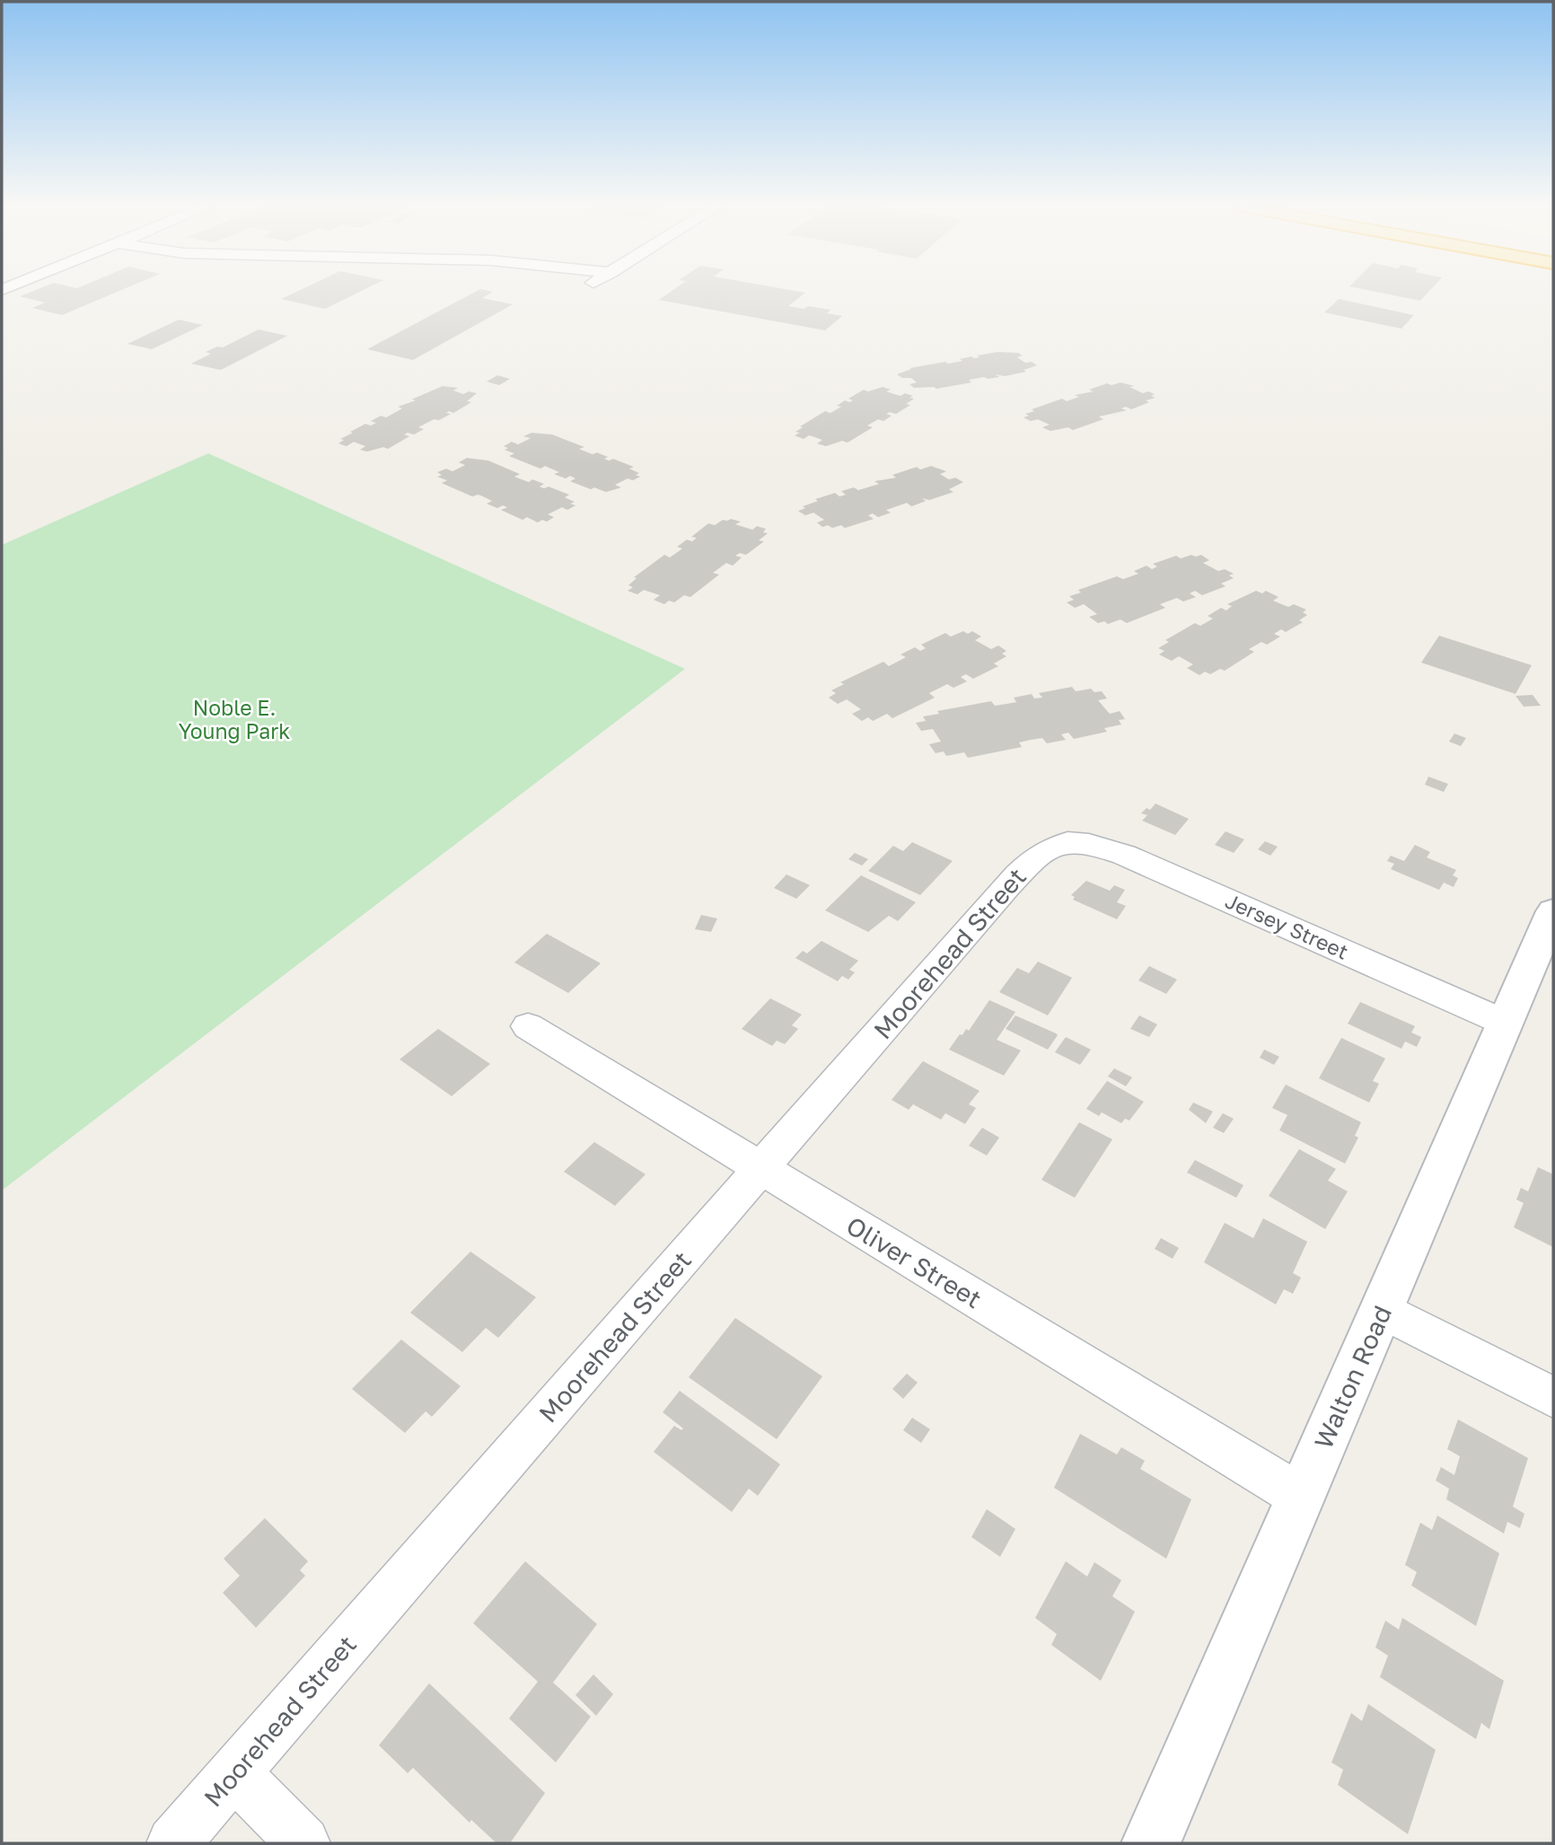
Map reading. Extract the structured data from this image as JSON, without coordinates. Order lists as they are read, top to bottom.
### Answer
{
  "streets": {
    "street": [
      "Jersey Street",
      "Moorehead Street",
      "Oliver Street",
      "Walton Road"
    ]
  },
  "crossings": [
    ["Jersey Street", "Moorehead Street"],
    ["Jersey Street", "Walton Road"],
    ["Moorehead Street", "Oliver Street"],
    ["Oliver Street", "Walton Road"]
  ],
  "parks": ["Noble E. Young Park"]
}
